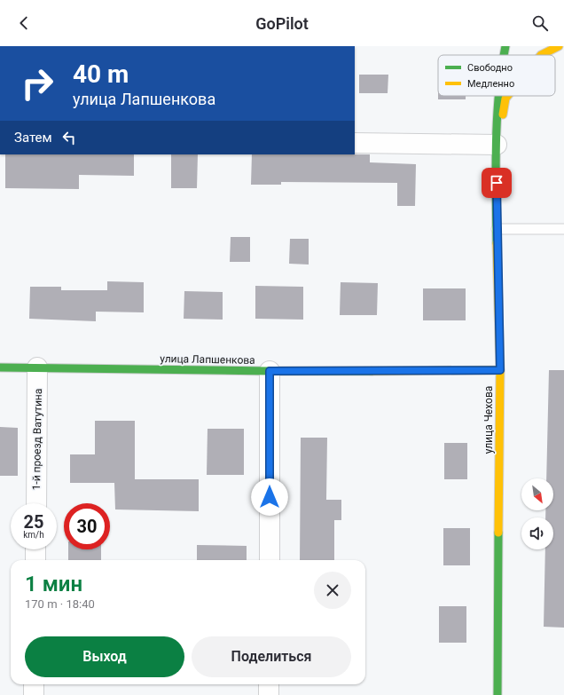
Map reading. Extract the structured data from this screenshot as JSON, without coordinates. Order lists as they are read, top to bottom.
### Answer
{
  "streets": {
    "street": ["улица Лапшенкова", "улица Чехова", "1-й проезд Ватутина"]
  },
  "crossings": [
    ["улица Лапшенкова", "улица Чехова"],
    ["улица Лапшенкова", "1-й проезд Ватутина"]
  ],
  "legend": ["Свободно", "Медленно"],
  "north": "bottom right",
  "page": {
    "header": "GoPilot",
    "turn": ["40 m", "улица Лапшенкова"],
    "then": "Затем",
    "speed": "25 km/h",
    "limit": "30",
    "heading": ["1 мин", "170 m · 18:40"],
    "buttons": ["Выход", "Поделиться"]
  }
}
